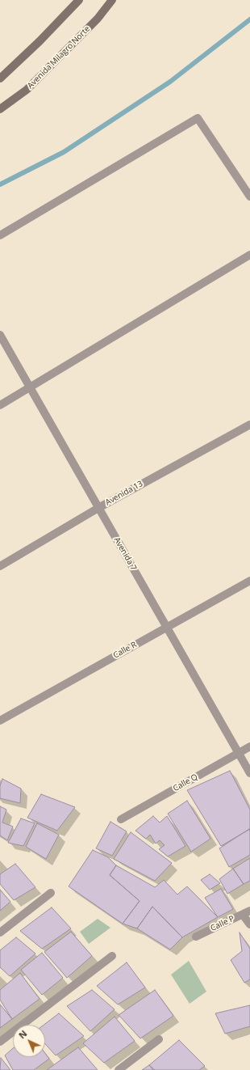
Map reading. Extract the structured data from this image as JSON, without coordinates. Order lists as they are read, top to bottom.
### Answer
{
  "streets": {
    "main road": ["Avenida Milagro Norte"],
    "street": [
      "Avenida 13",
      "Avenida 7",
      "Calle R",
      "Calle Q",
      "Calle P"
    ]
  },
  "crossings": [
    ["Avenida 13", "Avenida 7"],
    ["Avenida 7", "Calle R"],
    ["Avenida 7", "Calle Q"]
  ],
  "north": "top left"
}
